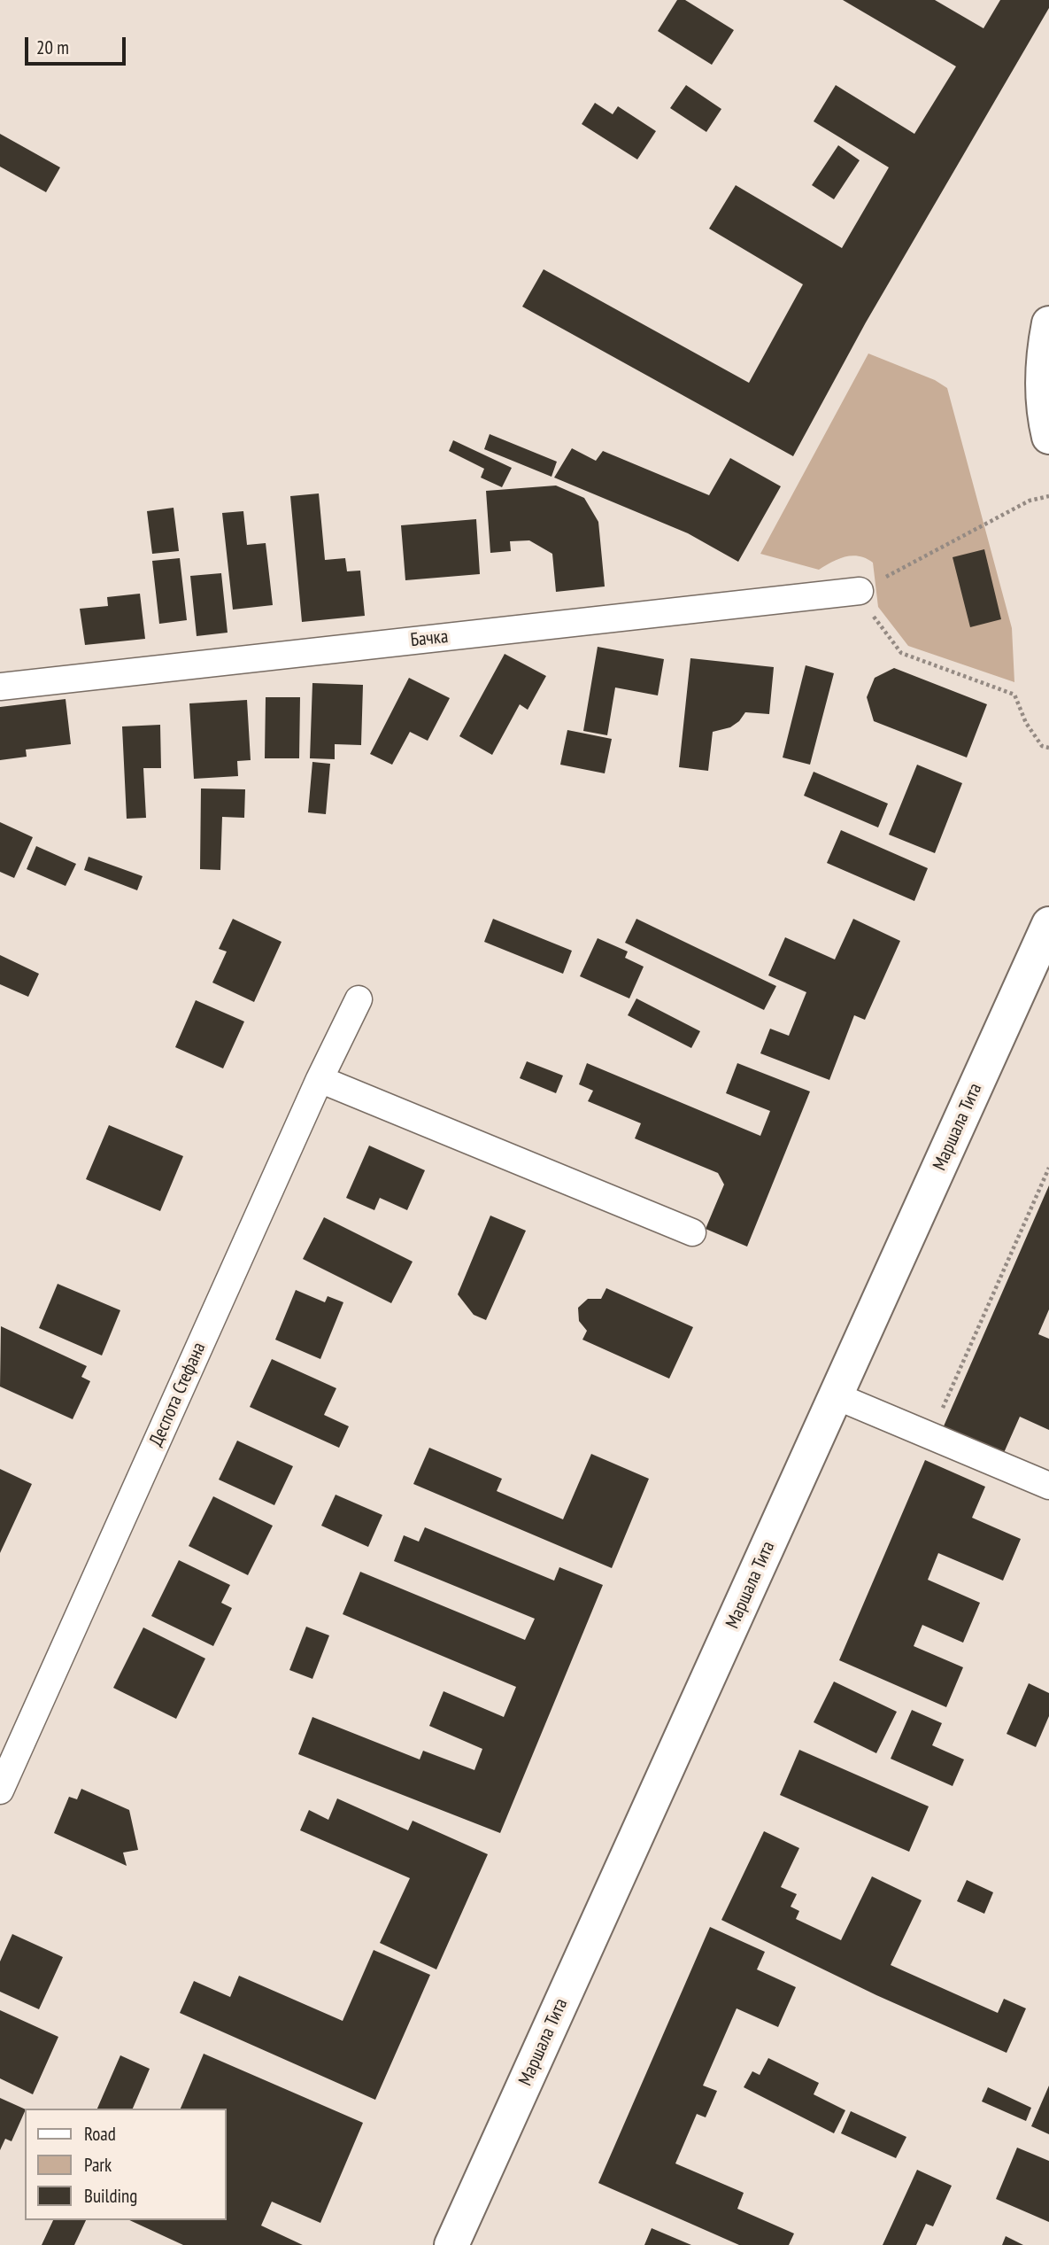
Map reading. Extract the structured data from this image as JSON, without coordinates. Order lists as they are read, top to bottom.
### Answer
{
  "streets": {
    "street": ["Бачка", "Маршала Тита", "Деспота Стефана"]
  },
  "legend": ["Road", "Park", "Building"],
  "scale_bar": "20 m"
}
